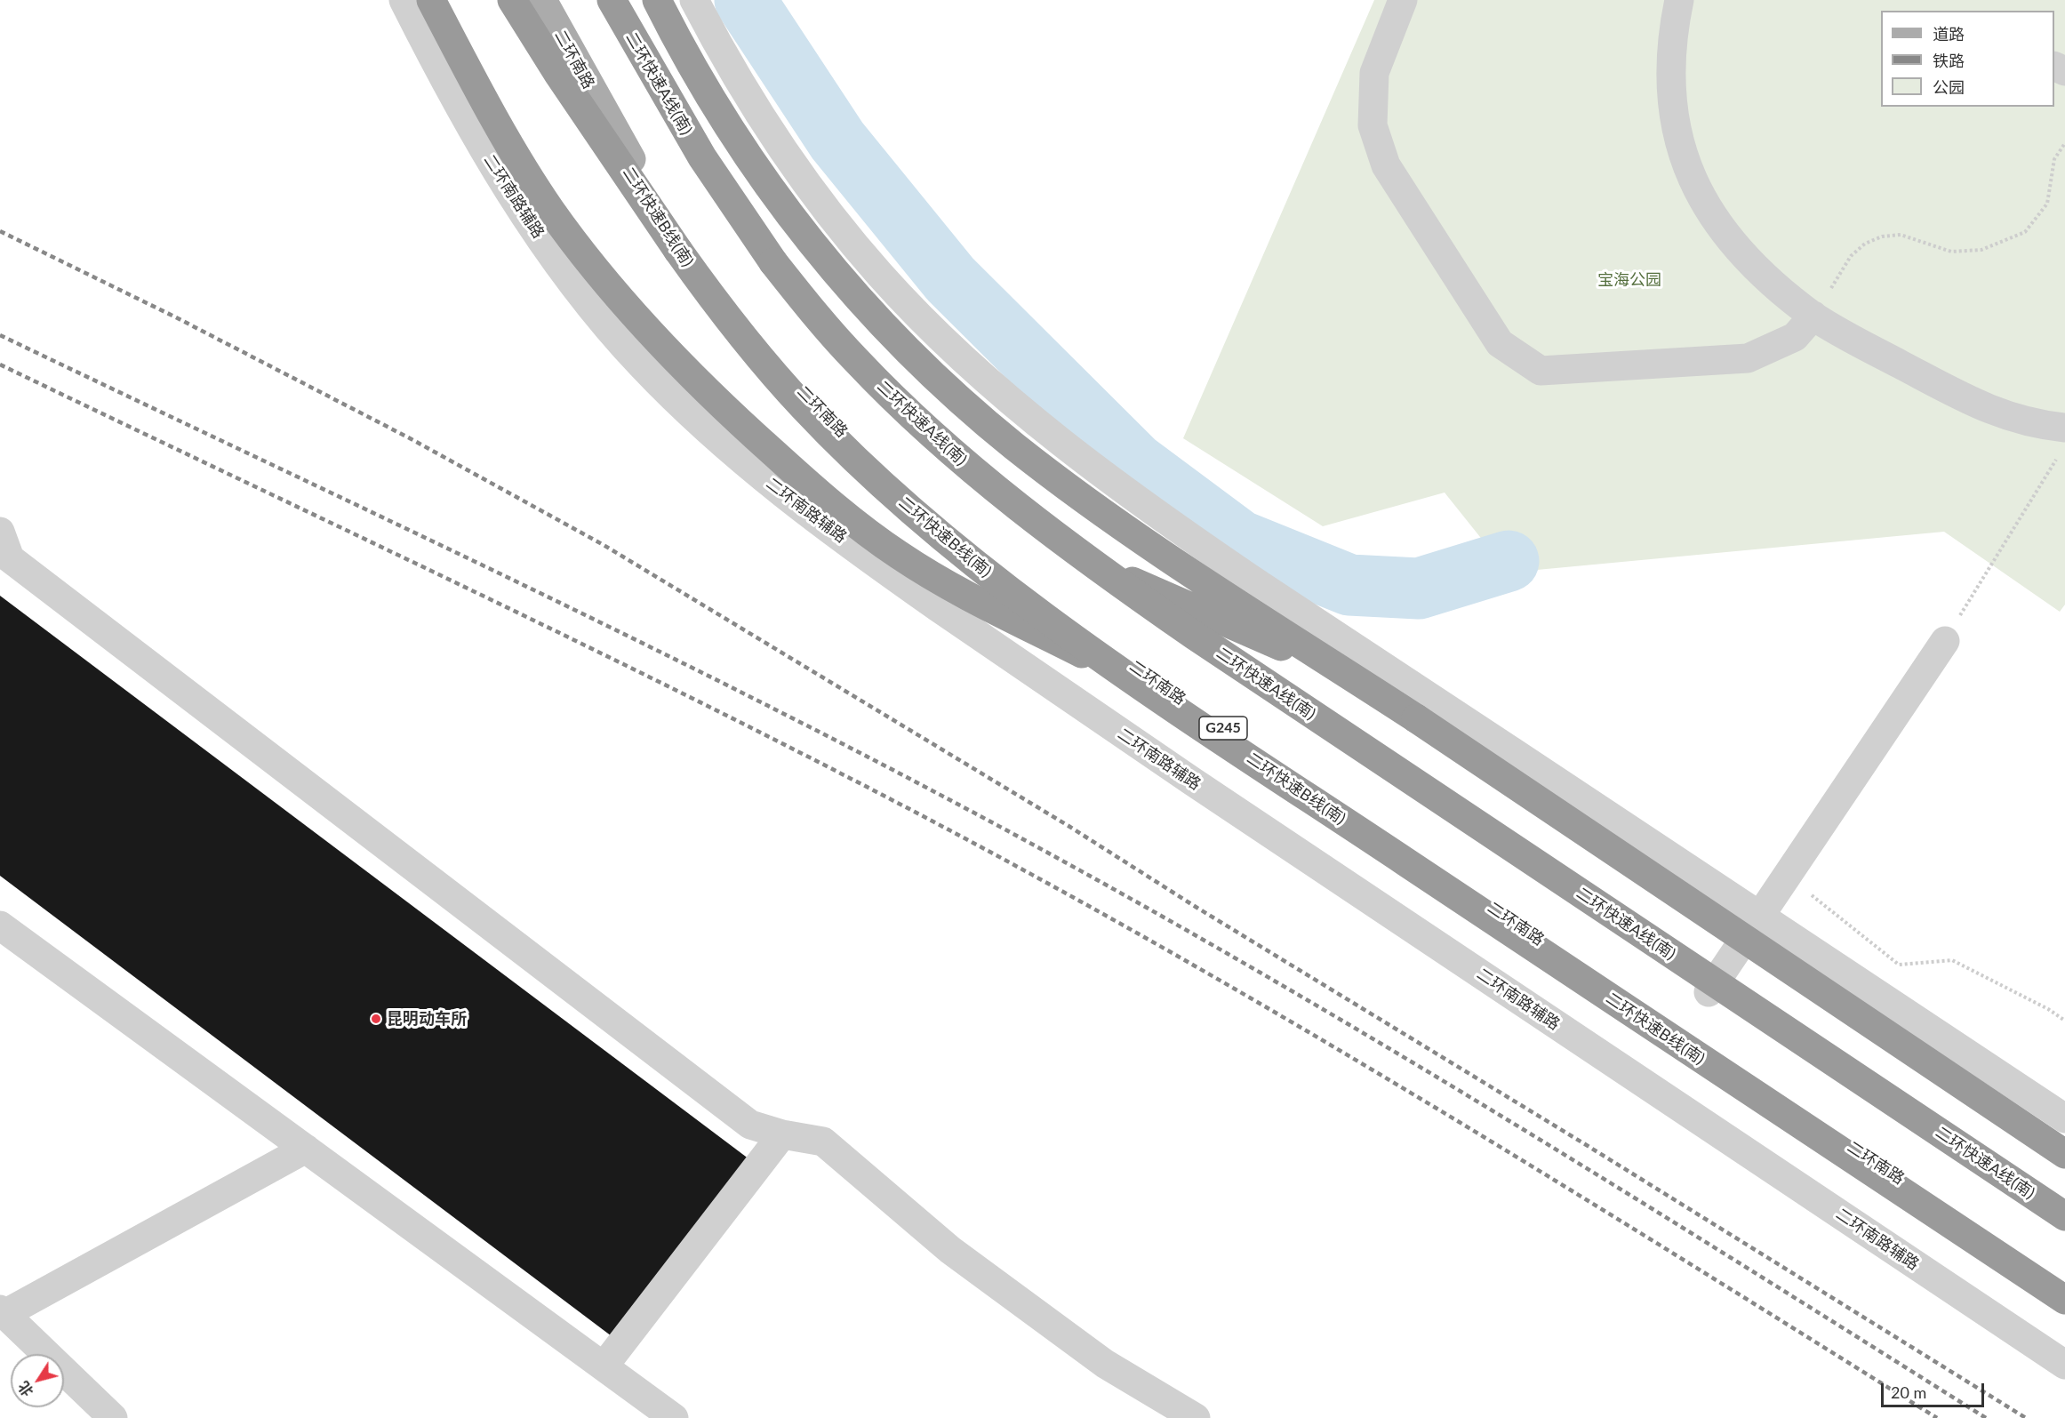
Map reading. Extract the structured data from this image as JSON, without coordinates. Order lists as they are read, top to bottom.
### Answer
{
  "streets": {
    "highway": ["二环快速A线(南)", "二环快速B线(南)"],
    "main road": ["二环南路", "G245"],
    "street": ["二环南路辅路"]
  },
  "parks": ["宝海公园"],
  "places": ["昆明动车所"],
  "legend": ["道路", "铁路", "公园"],
  "scale_bar": "20 m",
  "north": "bottom left"
}
